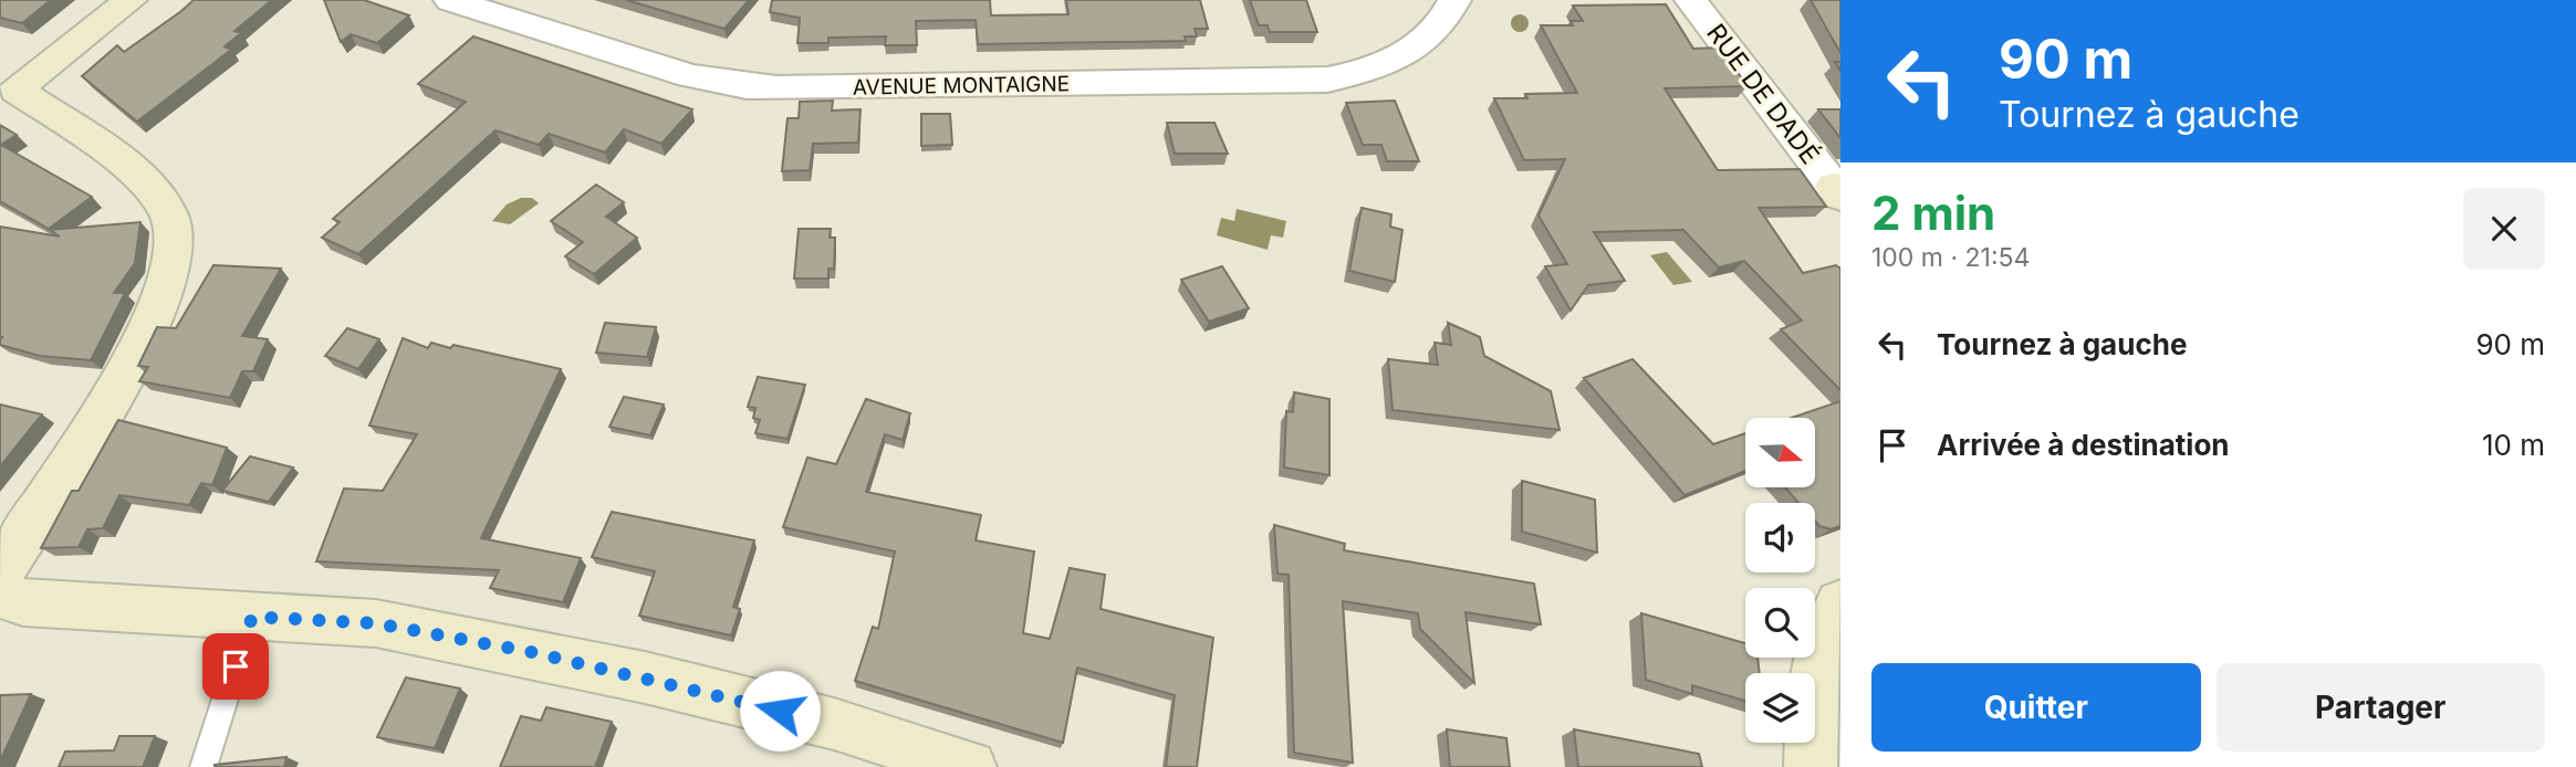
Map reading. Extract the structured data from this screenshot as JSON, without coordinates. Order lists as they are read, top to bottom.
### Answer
{
  "streets": {
    "street": ["AVENUE MONTAIGNE", "RUE DE DADÉ"]
  },
  "north": "right",
  "page": {
    "turn": ["90 m", "Tournez à gauche"],
    "heading": ["2 min", "100 m · 21:54"],
    "list": [
      {
        "name": "Tournez à gauche",
        "value": "90 m"
      },
      {
        "name": "Arrivée à destination",
        "value": "10 m"
      }
    ],
    "buttons": ["Quitter", "Partager"]
  }
}
